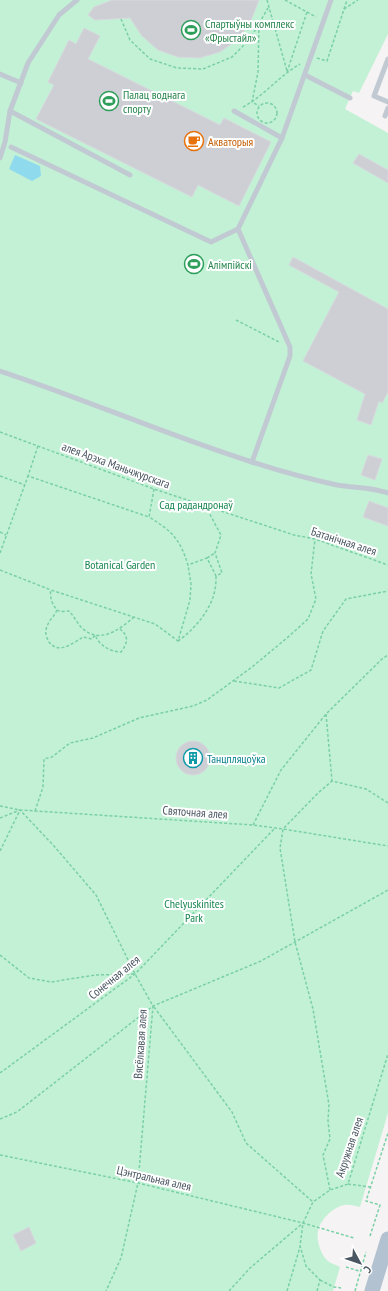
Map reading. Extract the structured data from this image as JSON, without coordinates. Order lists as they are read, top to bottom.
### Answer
{
  "streets": {
    "path": [
      "алея Арэха Маньчжурскага",
      "Батанічная алея",
      "Святочная алея",
      "Сонечная алея",
      "Вясёлкавая алея",
      "Акружная алея",
      "Цэнтральная алея"
    ]
  },
  "crossings": [
    ["алея Арэха Маньчжурскага", "Батанічная алея"],
    ["Святочная алея", "Сонечная алея"],
    ["Святочная алея", "Вясёлкавая алея"],
    ["Сонечная алея", "Вясёлкавая алея"],
    ["Вясёлкавая алея", "Цэнтральная алея"],
    ["Акружная алея", "Цэнтральная алея"]
  ],
  "parks": ["Сад радандронаў", "Botanical Garden", "Chelyuskinites Park"],
  "places": {
    "sports": ["Спартыўны комплекс «Фрыстайл»", "Палац воднага спорту", "Алімпійскі"],
    "cafe": ["Акваторыя"],
    "building": ["Танцпляцоўка"]
  },
  "north": "bottom right"
}
